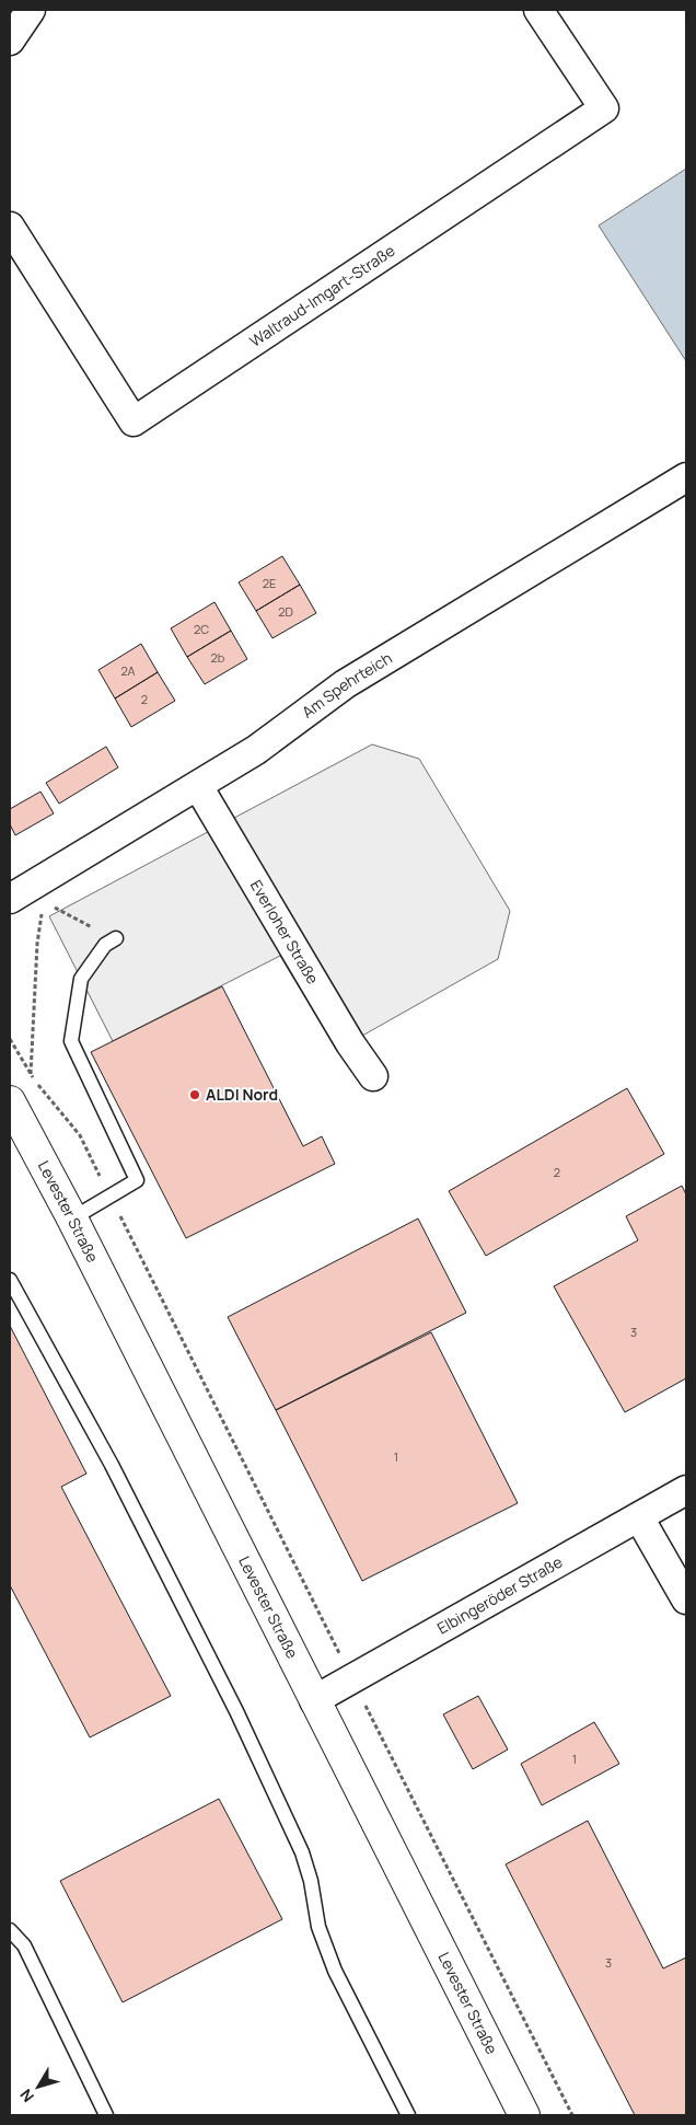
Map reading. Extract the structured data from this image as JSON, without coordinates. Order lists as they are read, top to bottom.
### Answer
{
  "streets": {
    "street": [
      "Waltraud-Imgart-Straße",
      "Am Spehrteich",
      "Everloher Straße",
      "Levester Straße",
      "Elbingeröder Straße"
    ]
  },
  "crossings": [
    ["Am Spehrteich", "Everloher Straße"],
    ["Levester Straße", "Elbingeröder Straße"]
  ],
  "places": ["ALDI Nord"],
  "house_numbers": [
    "2E",
    "2D",
    "2C",
    "2b",
    "2A",
    "2",
    "2",
    "3",
    "1",
    "1",
    "3"
  ],
  "north": "bottom left"
}
